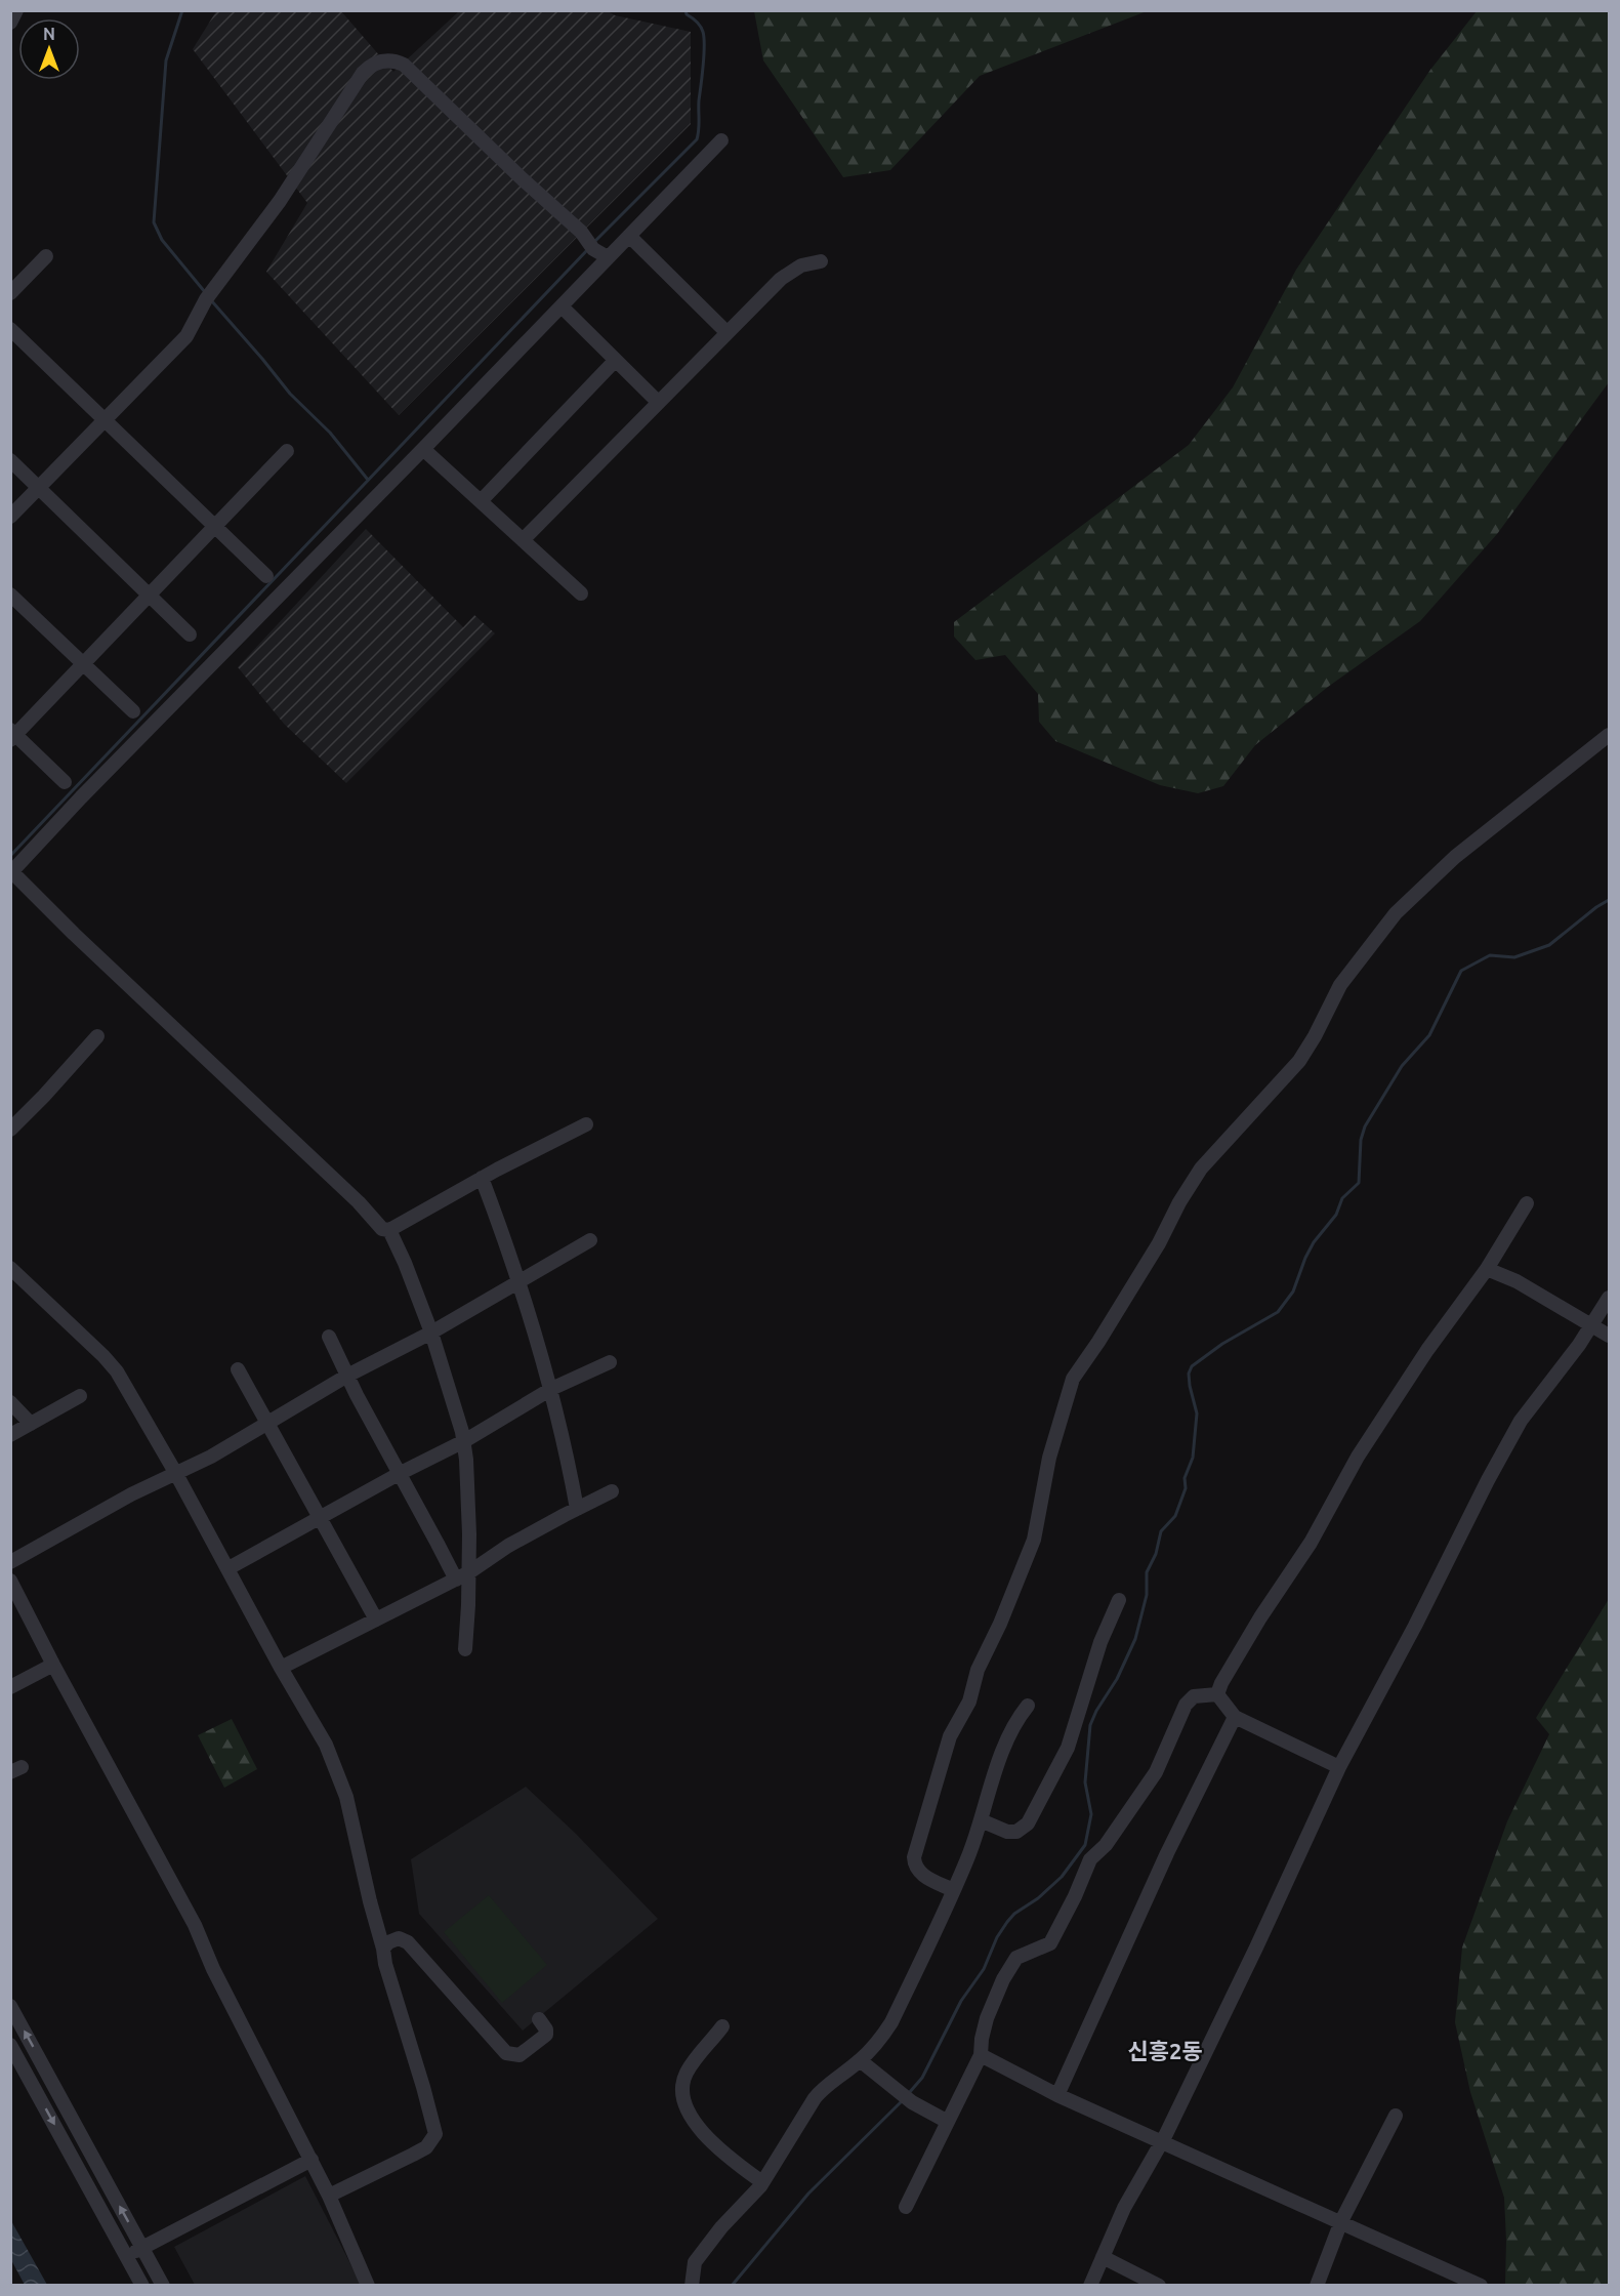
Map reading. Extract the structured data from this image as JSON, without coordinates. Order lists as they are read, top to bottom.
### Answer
{
  "districts": ["신흥2동"],
  "north": "top"
}
